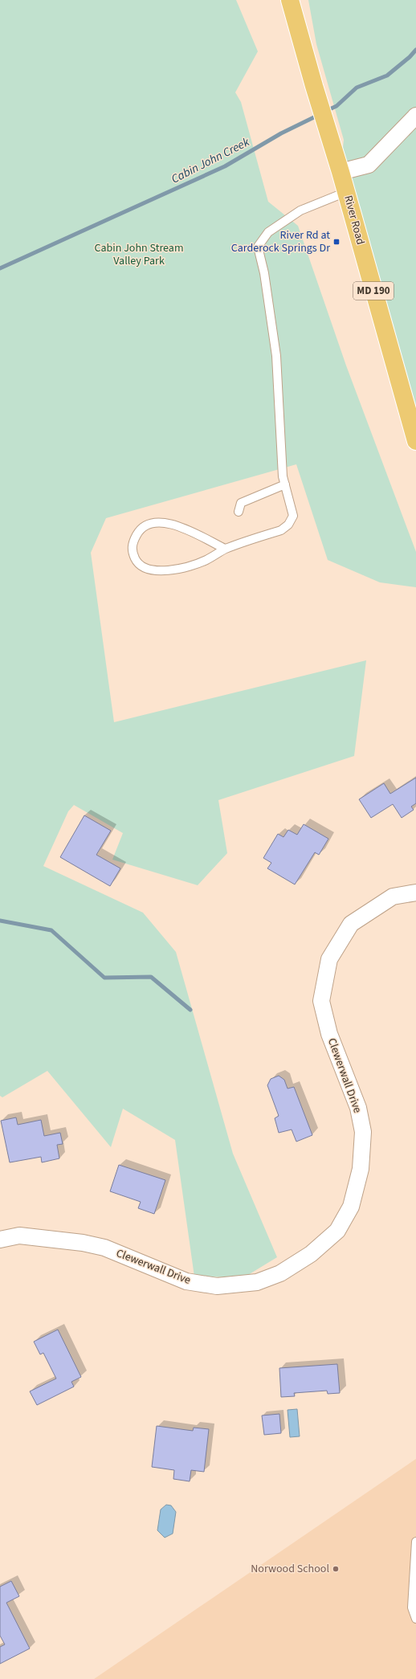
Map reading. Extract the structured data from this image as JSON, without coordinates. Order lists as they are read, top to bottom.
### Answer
{
  "streets": {
    "main road": ["River Road", "MD 190"],
    "street": ["Clewerwall Drive"]
  },
  "water": ["Cabin John Creek"],
  "parks": ["Cabin John Stream Valley Park"],
  "places": {
    "transit": ["River Rd at Carderock Springs Dr"],
    "other": ["Norwood School"]
  }
}
